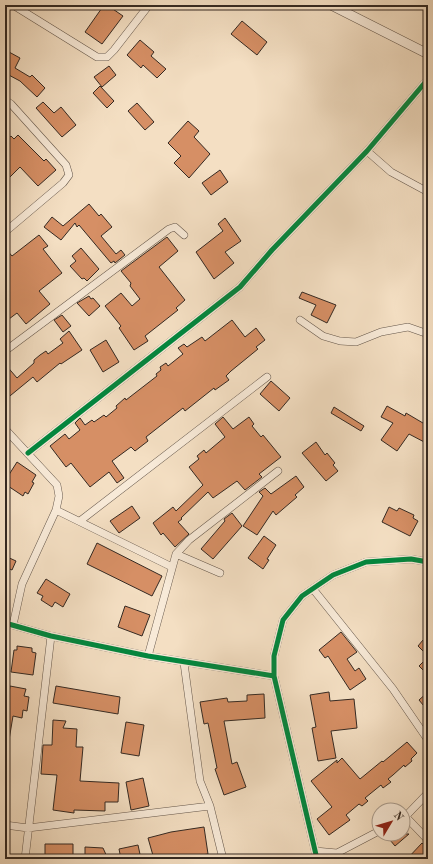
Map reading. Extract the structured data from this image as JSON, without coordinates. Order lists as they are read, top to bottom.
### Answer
{
  "north": "top right"
}
